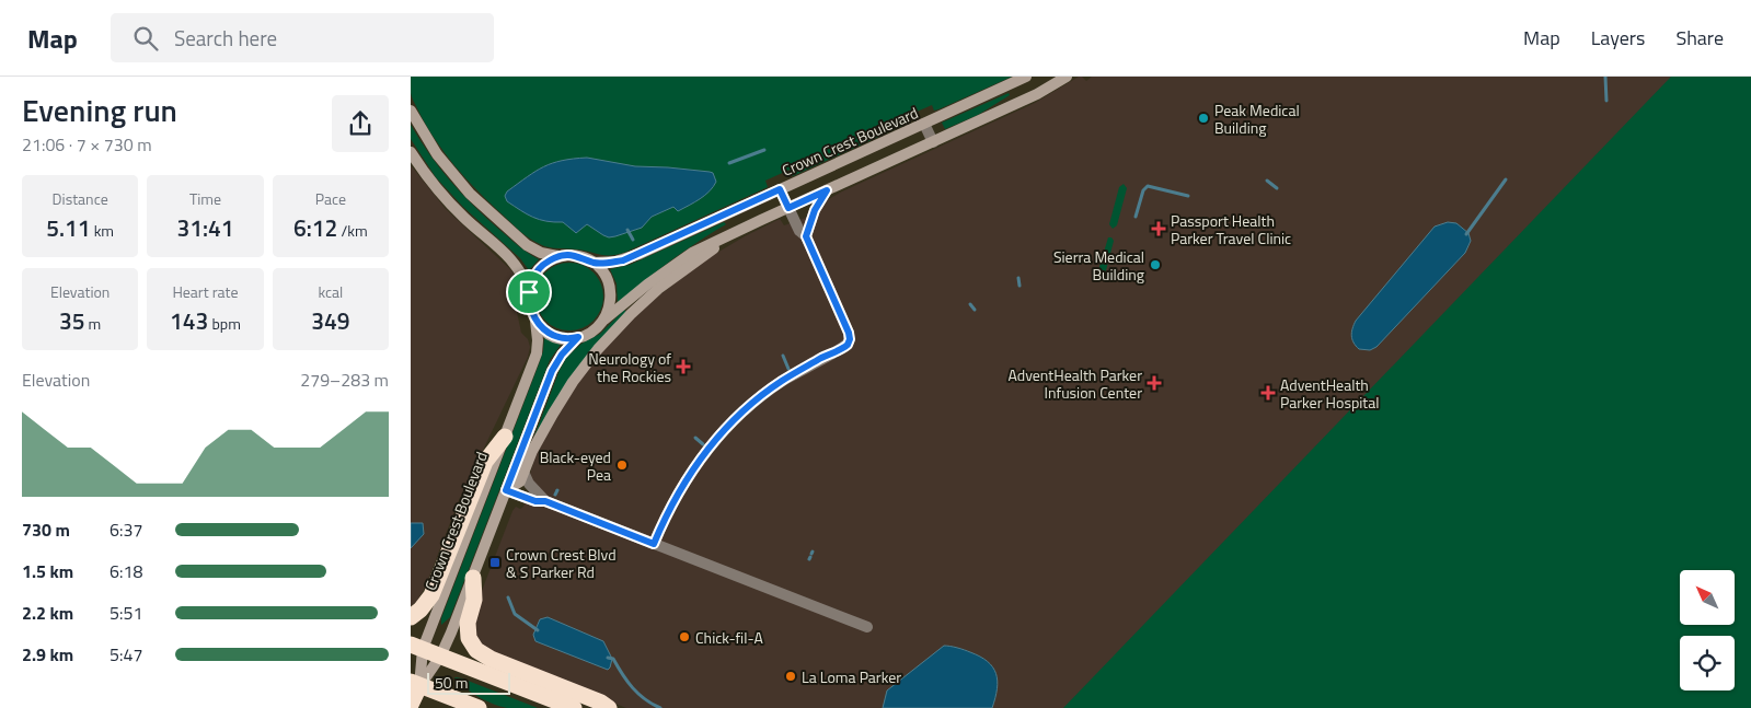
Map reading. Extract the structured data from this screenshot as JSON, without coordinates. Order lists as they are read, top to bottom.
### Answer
{
  "streets": {
    "main road": ["Crown Crest Boulevard"]
  },
  "places": {
    "other": [
      "Peak Medical Building",
      "Sierra Medical Building",
      "Black-eyed Pea",
      "Chick-fil-A",
      "La Loma Parker"
    ],
    "health": [
      "Passport Health Parker Travel Clinic",
      "Neurology of the Rockies",
      "AdventHealth Parker Infusion Center",
      "AdventHealth Parker Hospital"
    ],
    "transit": ["Crown Crest Blvd & S Parker Rd"]
  },
  "scale_bar": "50 m",
  "north": "top left",
  "page": {
    "header": "Map",
    "search": "Search here",
    "nav": ["Map", "Layers", "Share"],
    "heading": ["Evening run", "21:06 · 7 × 730 m"],
    "stats": [
      ["Distance", "5.11 km"],
      ["Time", "31:41"],
      ["Pace", "6:12 /km"],
      ["Elevation", "35 m"],
      ["Heart rate", "143 bpm"],
      ["kcal", "349"]
    ],
    "chart": ["Elevation", "279–283 m"],
    "list": [
      {
        "name": "730 m",
        "note": "6:37"
      },
      {
        "name": "1.5 km",
        "note": "6:18"
      },
      {
        "name": "2.2 km",
        "note": "5:51"
      },
      {
        "name": "2.9 km",
        "note": "5:47"
      }
    ],
    "scale": "50 m"
  }
}
